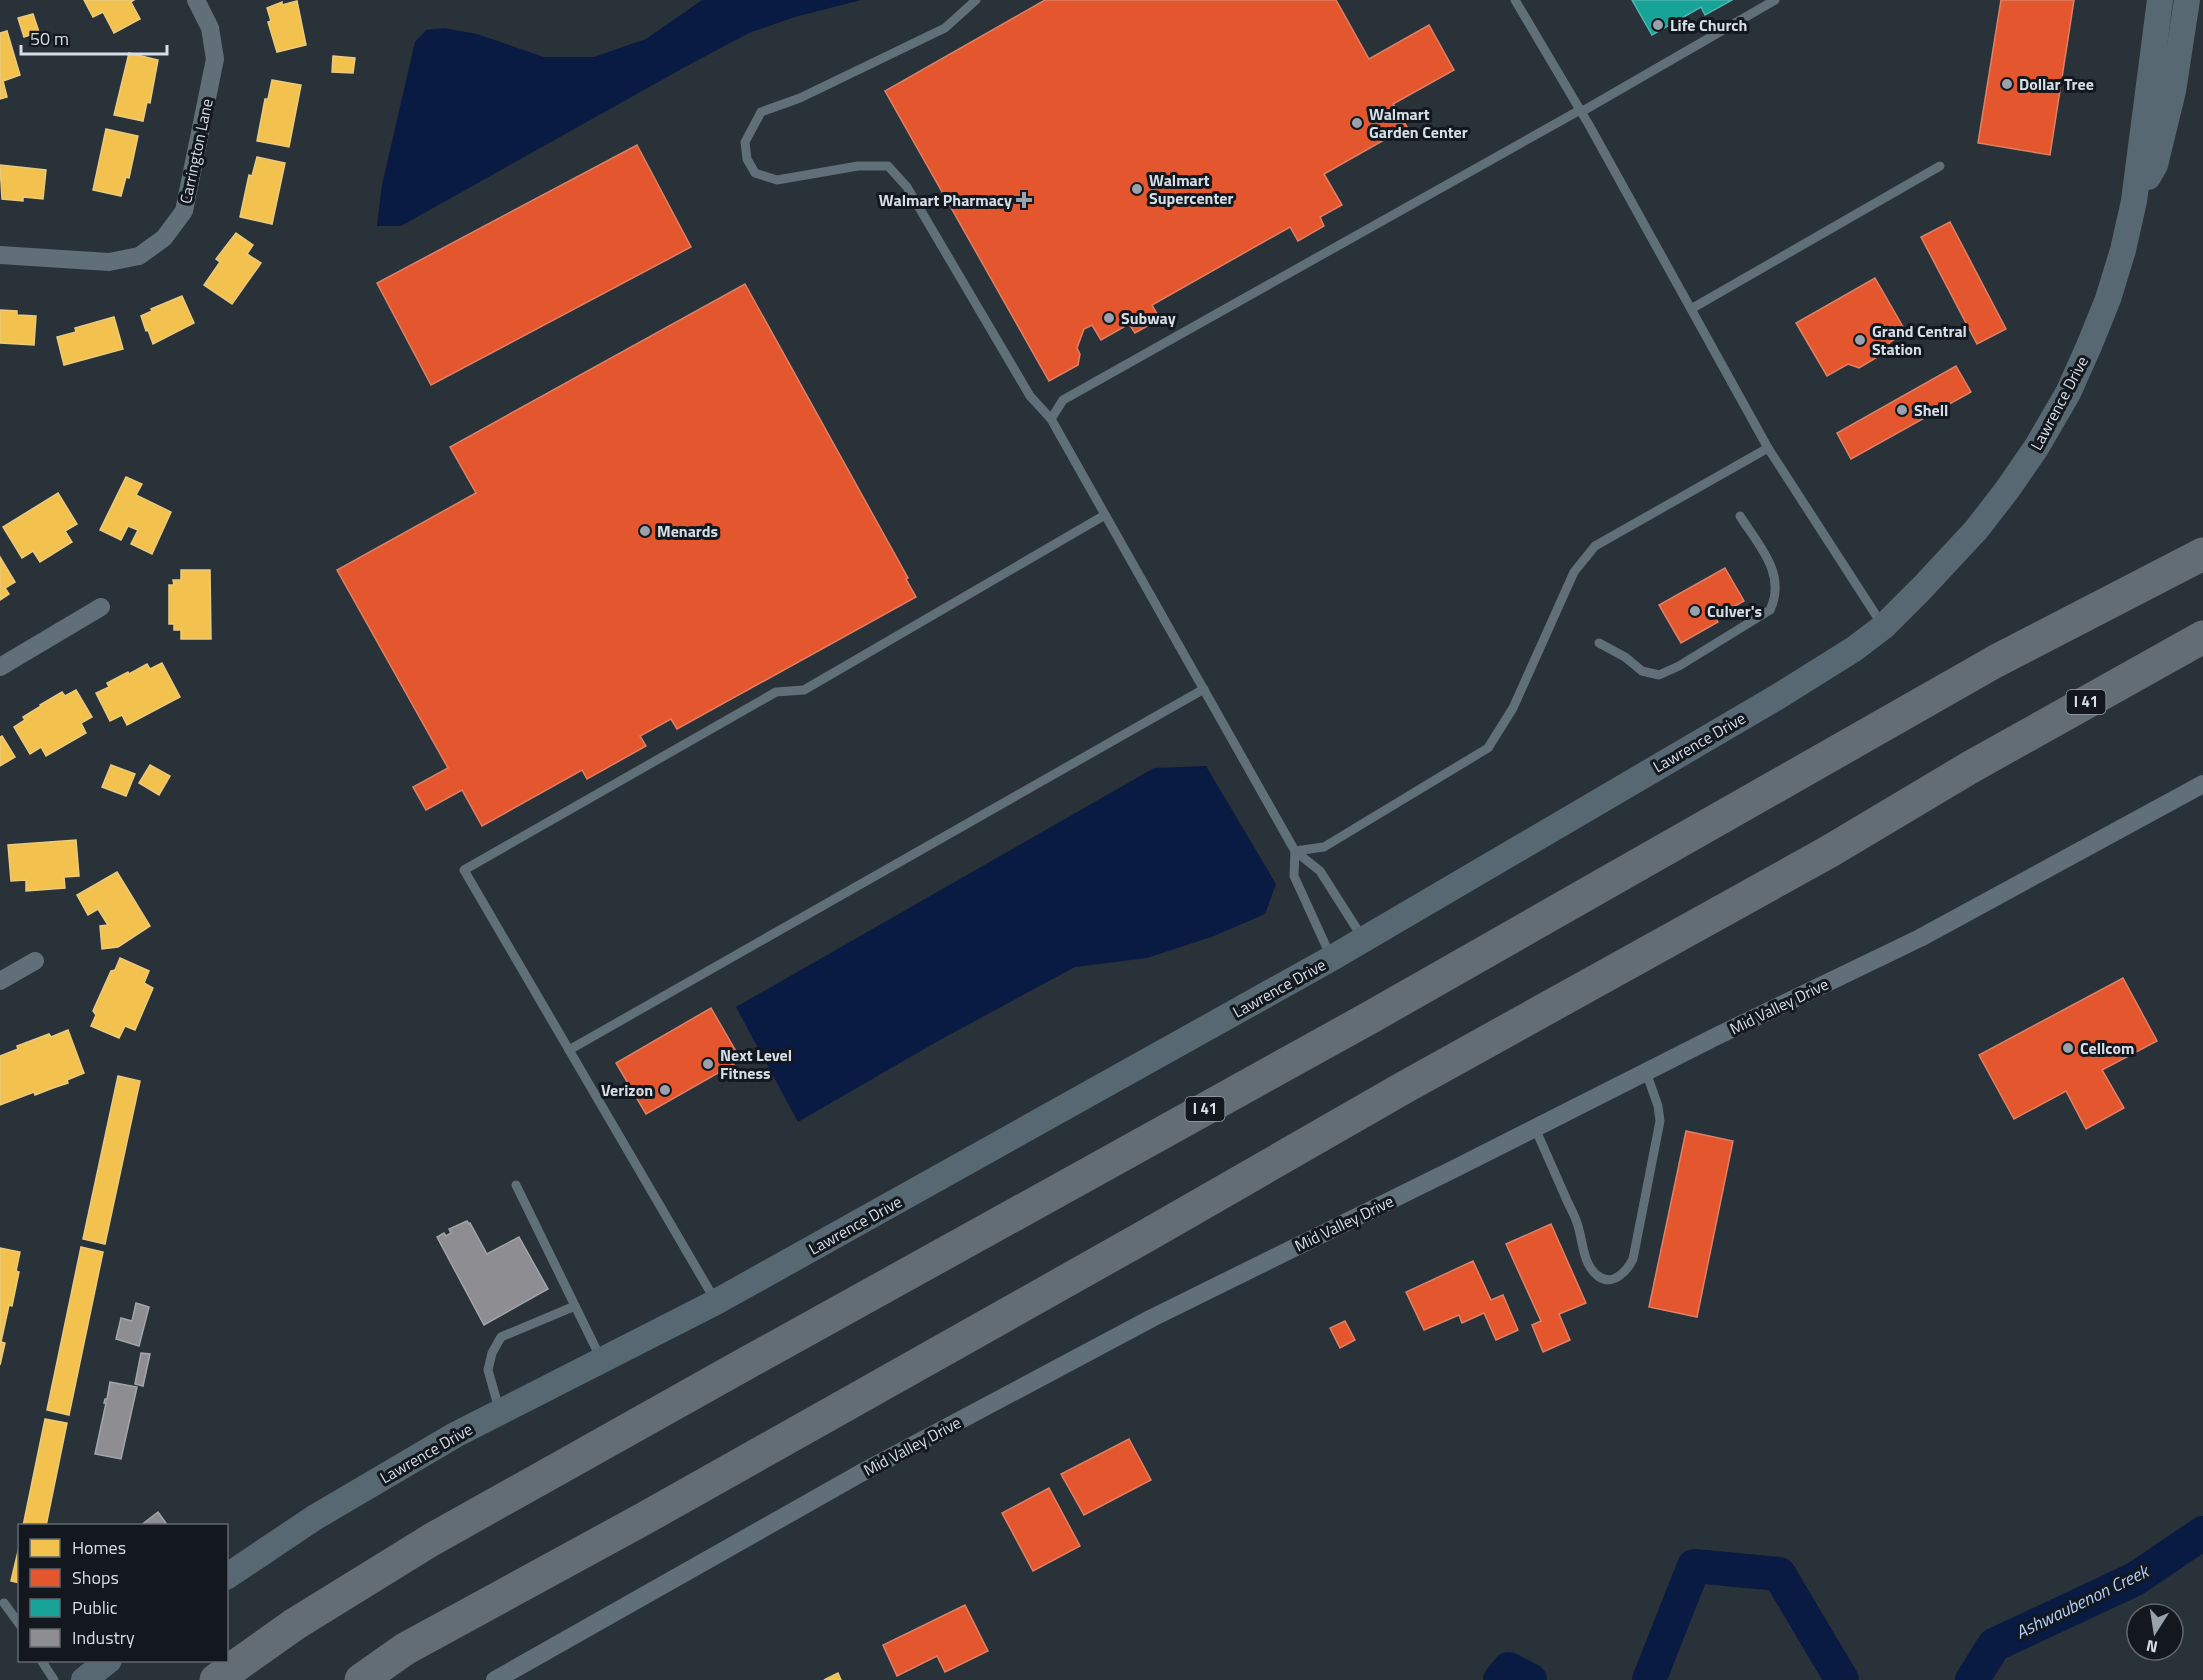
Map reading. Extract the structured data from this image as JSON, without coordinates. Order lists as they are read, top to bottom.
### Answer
{
  "streets": {
    "highway": ["I 41"],
    "main road": ["Lawrence Drive"],
    "street": ["Carrington Lane", "Mid Valley Drive"]
  },
  "water": ["Ashwaubenon Creek"],
  "places": {
    "other": [
      "Life Church",
      "Dollar Tree",
      "Walmart Garden Center",
      "Walmart Supercenter",
      "Subway",
      "Grand Central Station",
      "Shell",
      "Menards",
      "Culver's",
      "Cellcom",
      "Next Level Fitness",
      "Verizon"
    ],
    "health": ["Walmart Pharmacy"]
  },
  "legend": [
    "Homes",
    "Shops",
    "Public",
    "Industry"
  ],
  "scale_bar": "50 m",
  "north": "bottom"
}
